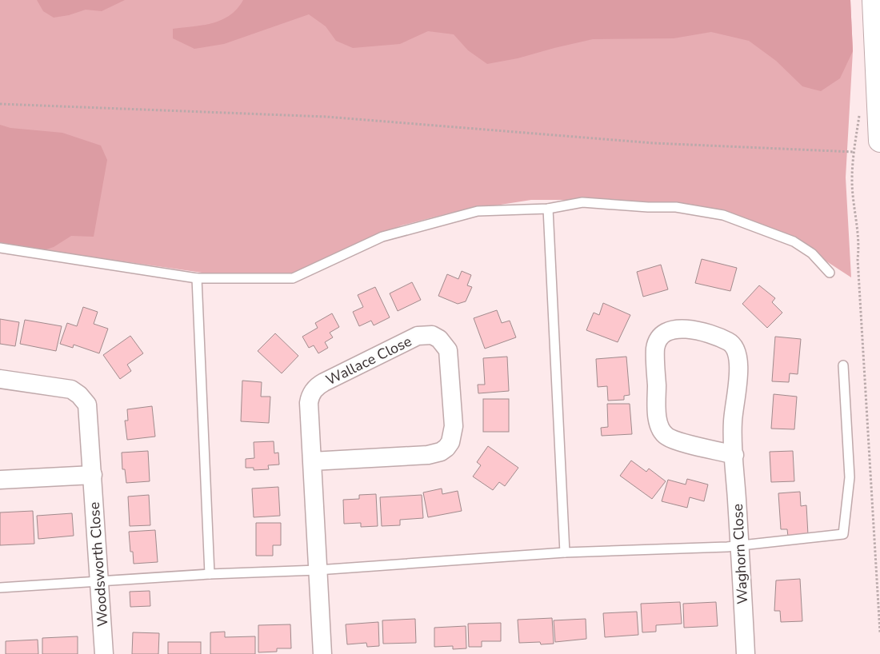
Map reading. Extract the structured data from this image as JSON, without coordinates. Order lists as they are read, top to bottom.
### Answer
{
  "streets": {
    "street": ["Wallace Close", "Waghorn Close", "Woodsworth Close"]
  }
}
